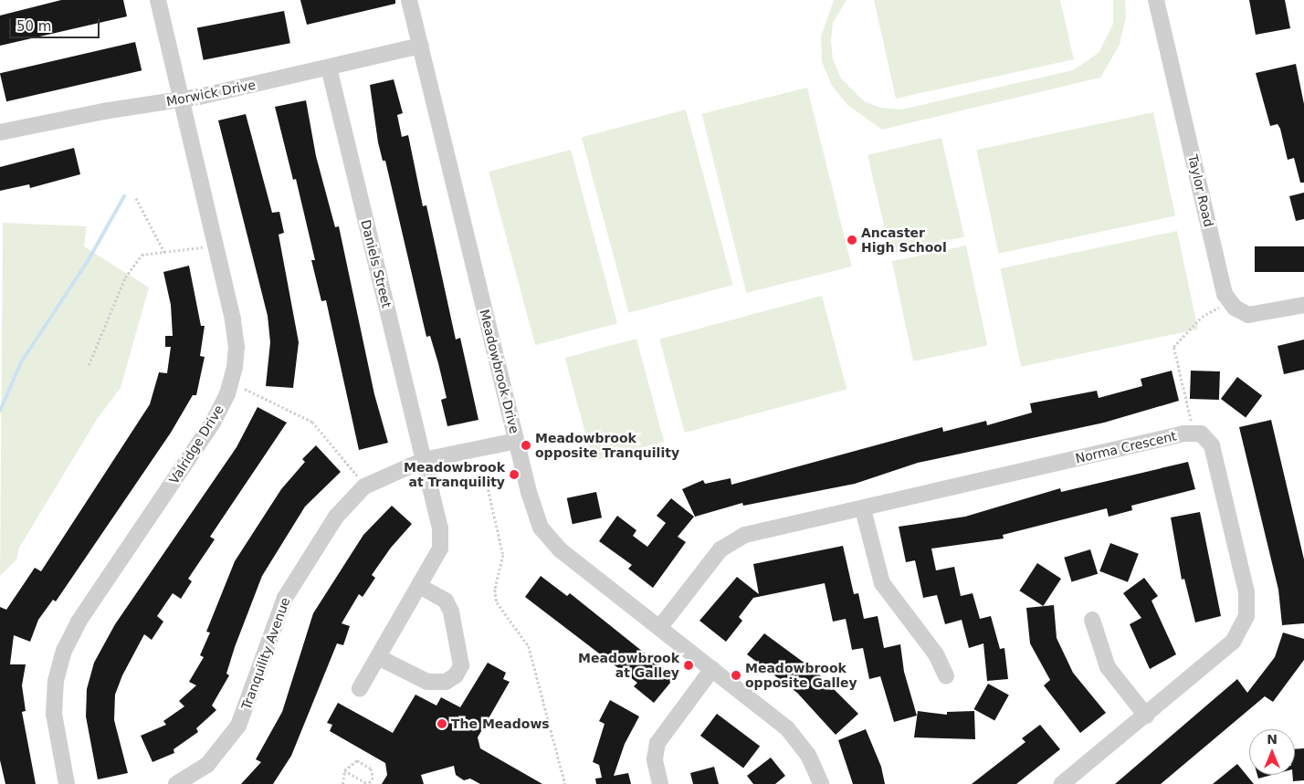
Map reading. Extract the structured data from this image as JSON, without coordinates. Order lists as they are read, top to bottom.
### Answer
{
  "streets": {
    "street": [
      "Morwick Drive",
      "Taylor Road",
      "Daniels Street",
      "Meadowbrook Drive",
      "Valridge Drive",
      "Norma Crescent",
      "Tranquility Avenue"
    ]
  },
  "crossings": [
    ["Morwick Drive", "Daniels Street"],
    ["Morwick Drive", "Meadowbrook Drive"],
    ["Morwick Drive", "Valridge Drive"],
    ["Daniels Street", "Tranquility Avenue"],
    ["Meadowbrook Drive", "Norma Crescent"],
    ["Meadowbrook Drive", "Tranquility Avenue"]
  ],
  "places": [
    "Ancaster High School",
    "Meadowbrook opposite Tranquility",
    "Meadowbrook at Tranquility",
    "Meadowbrook at Galley",
    "Meadowbrook opposite Galley",
    "The Meadows"
  ],
  "scale_bar": "50 m",
  "north": "top"
}
